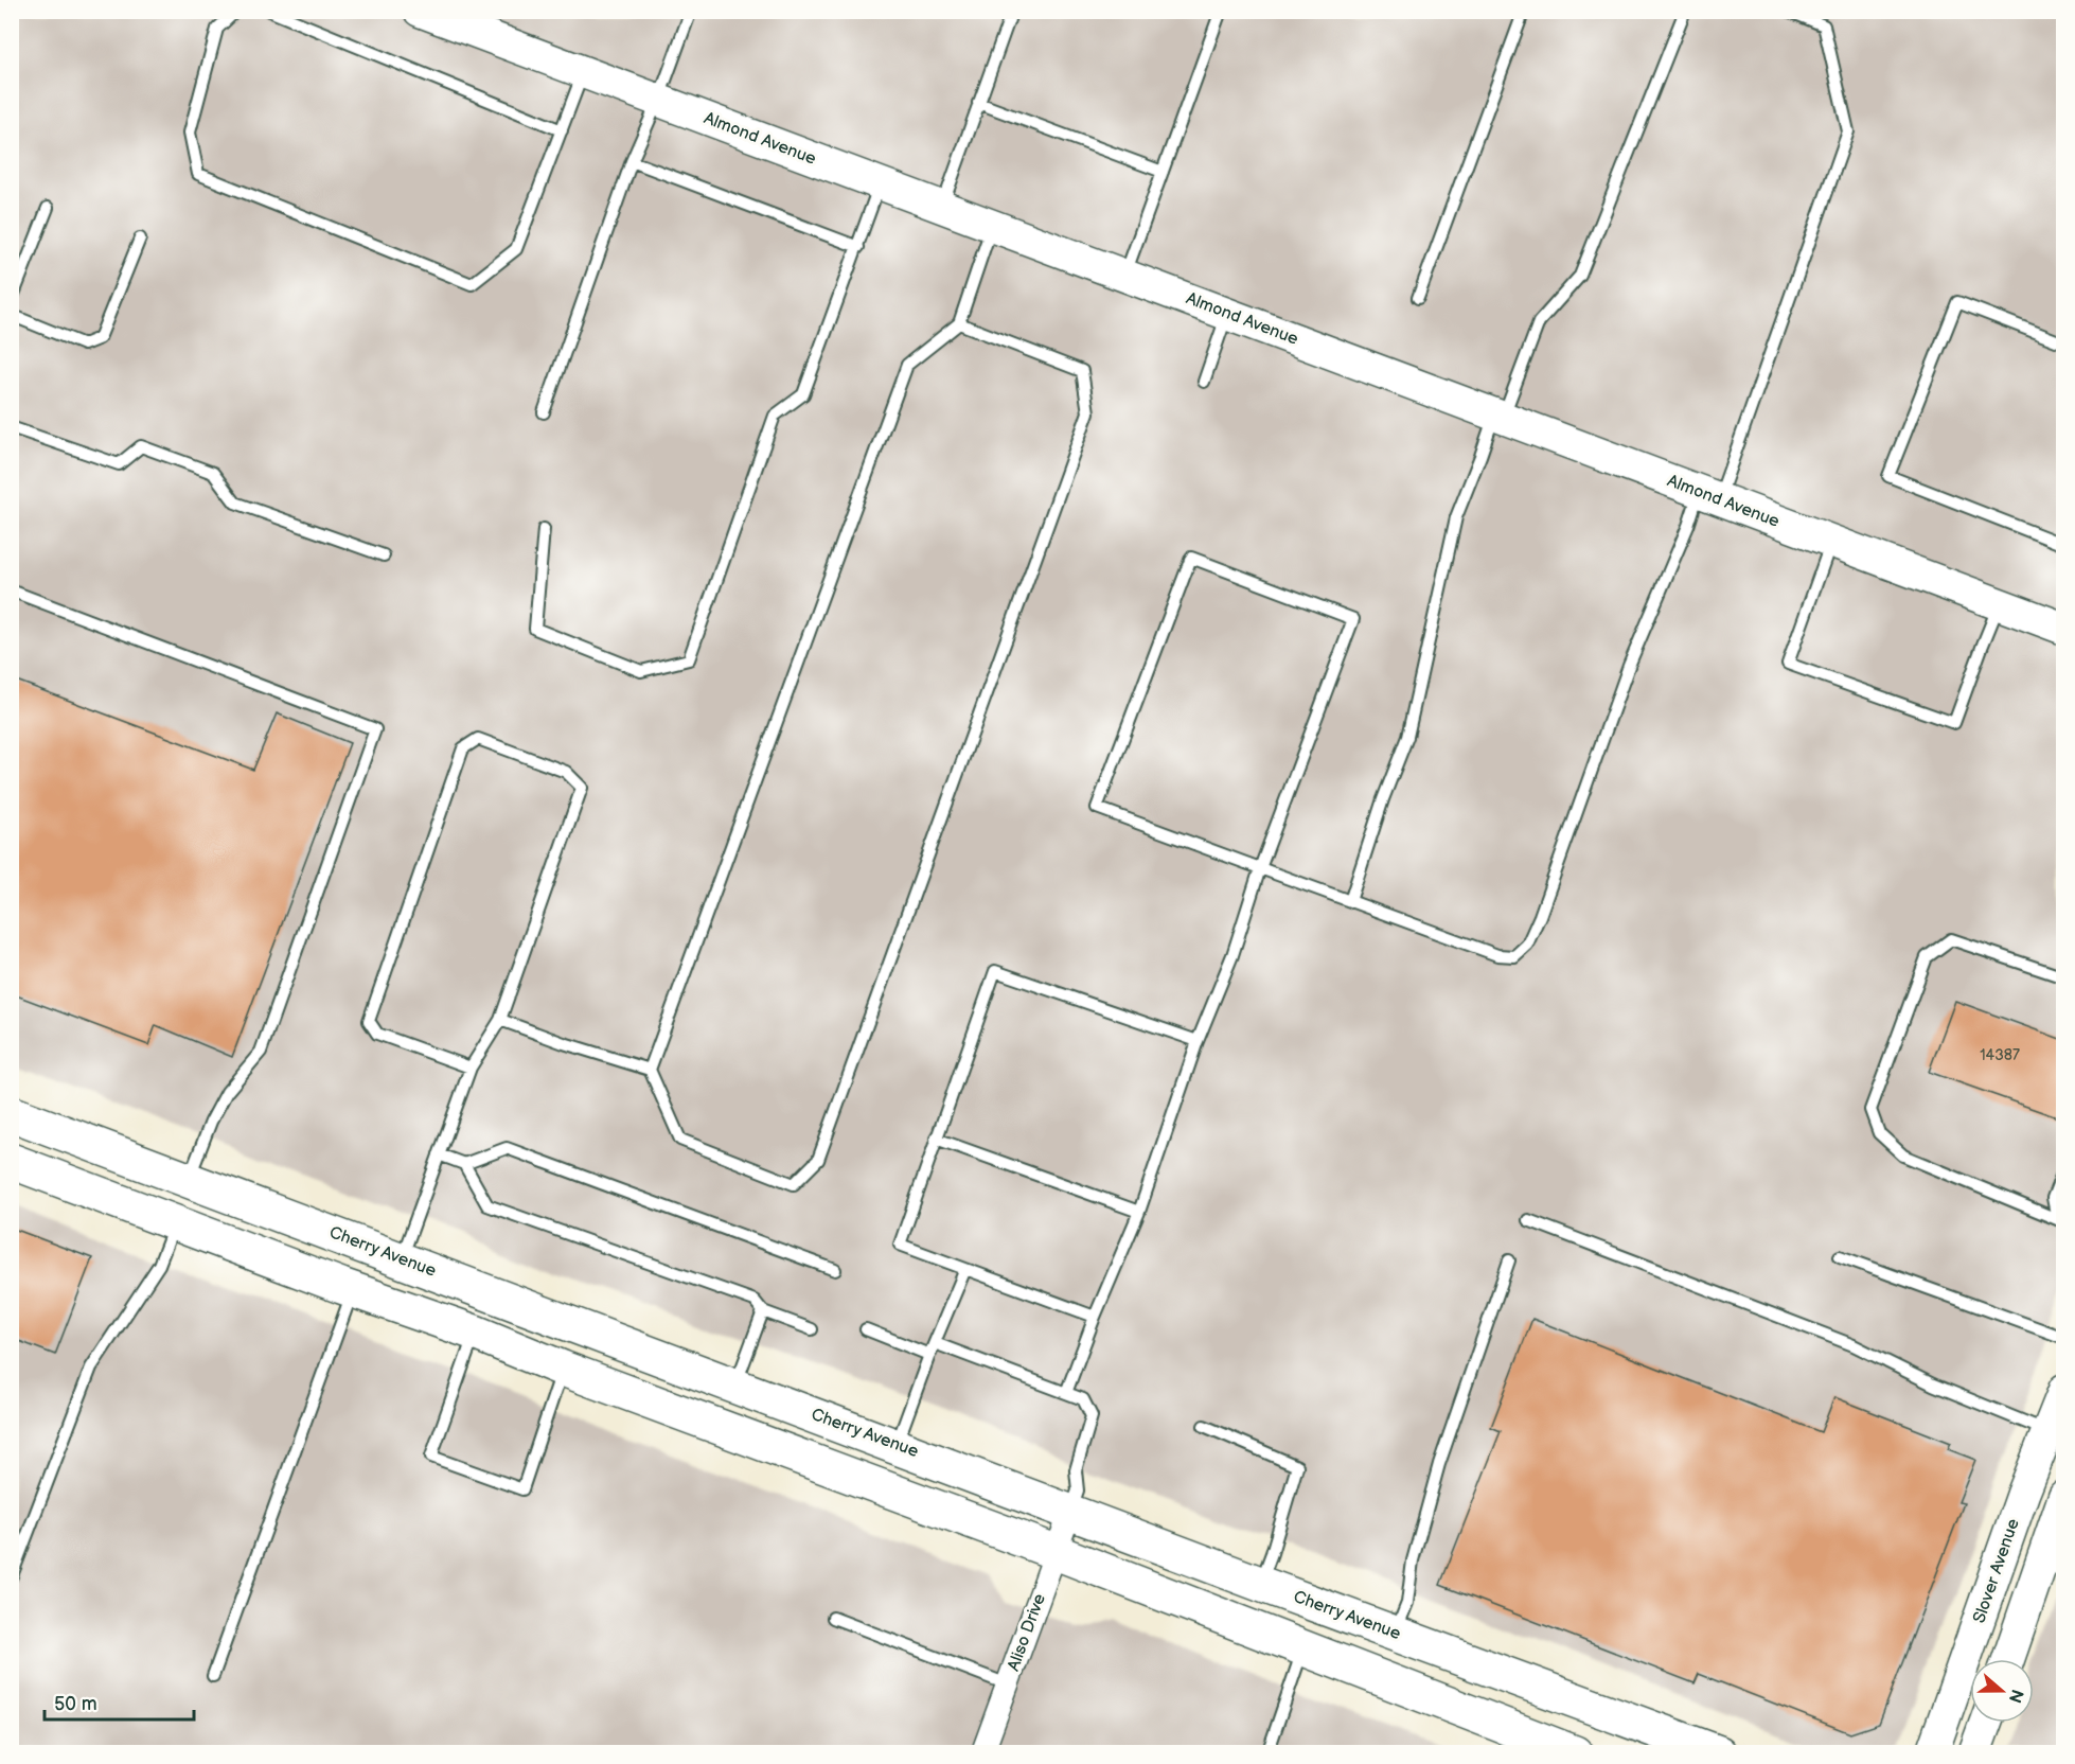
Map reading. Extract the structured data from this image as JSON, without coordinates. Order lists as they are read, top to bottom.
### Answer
{
  "streets": {
    "main road": ["Cherry Avenue"],
    "street": ["Almond Avenue", "Slover Avenue", "Aliso Drive"]
  },
  "crossings": [
    ["Cherry Avenue", "Aliso Drive"]
  ],
  "house_numbers": ["14387"],
  "scale_bar": "50 m",
  "north": "right"
}
